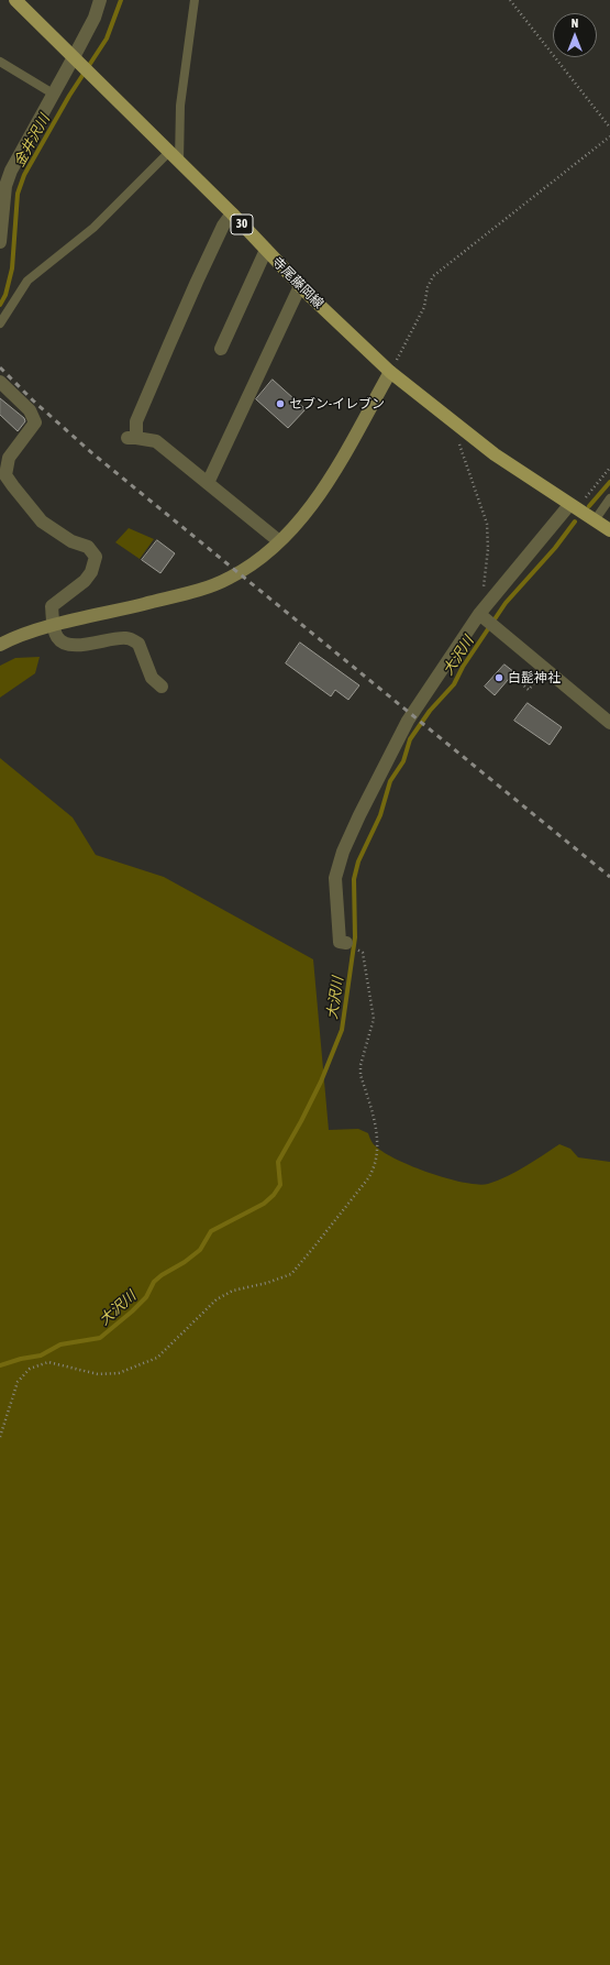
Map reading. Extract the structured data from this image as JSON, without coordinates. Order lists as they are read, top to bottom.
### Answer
{
  "streets": {
    "main road": ["30", "寺尾藤岡線"]
  },
  "water": ["金井沢川", "大沢川"],
  "places": ["セブン-イレブン", "白髭神社"],
  "north": "top"
}
